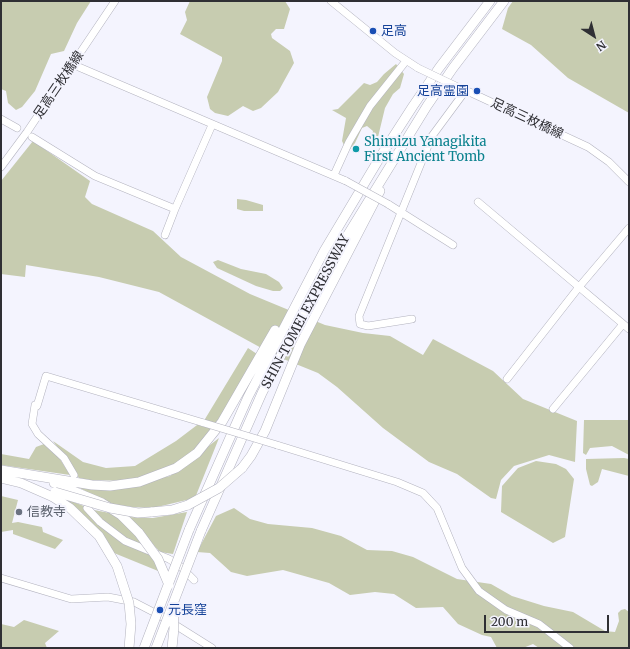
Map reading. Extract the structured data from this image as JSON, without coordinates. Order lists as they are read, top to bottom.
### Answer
{
  "streets": {
    "highway": ["SHIN-TOMEI EXPRESSWAY"],
    "street": ["足高三枚橋線"]
  },
  "places": [
    "足高",
    "足高霊園",
    "Shimizu Yanagikita First Ancient Tomb",
    "信教寺",
    "元長窪"
  ],
  "scale_bar": "200 m",
  "north": "bottom right"
}
